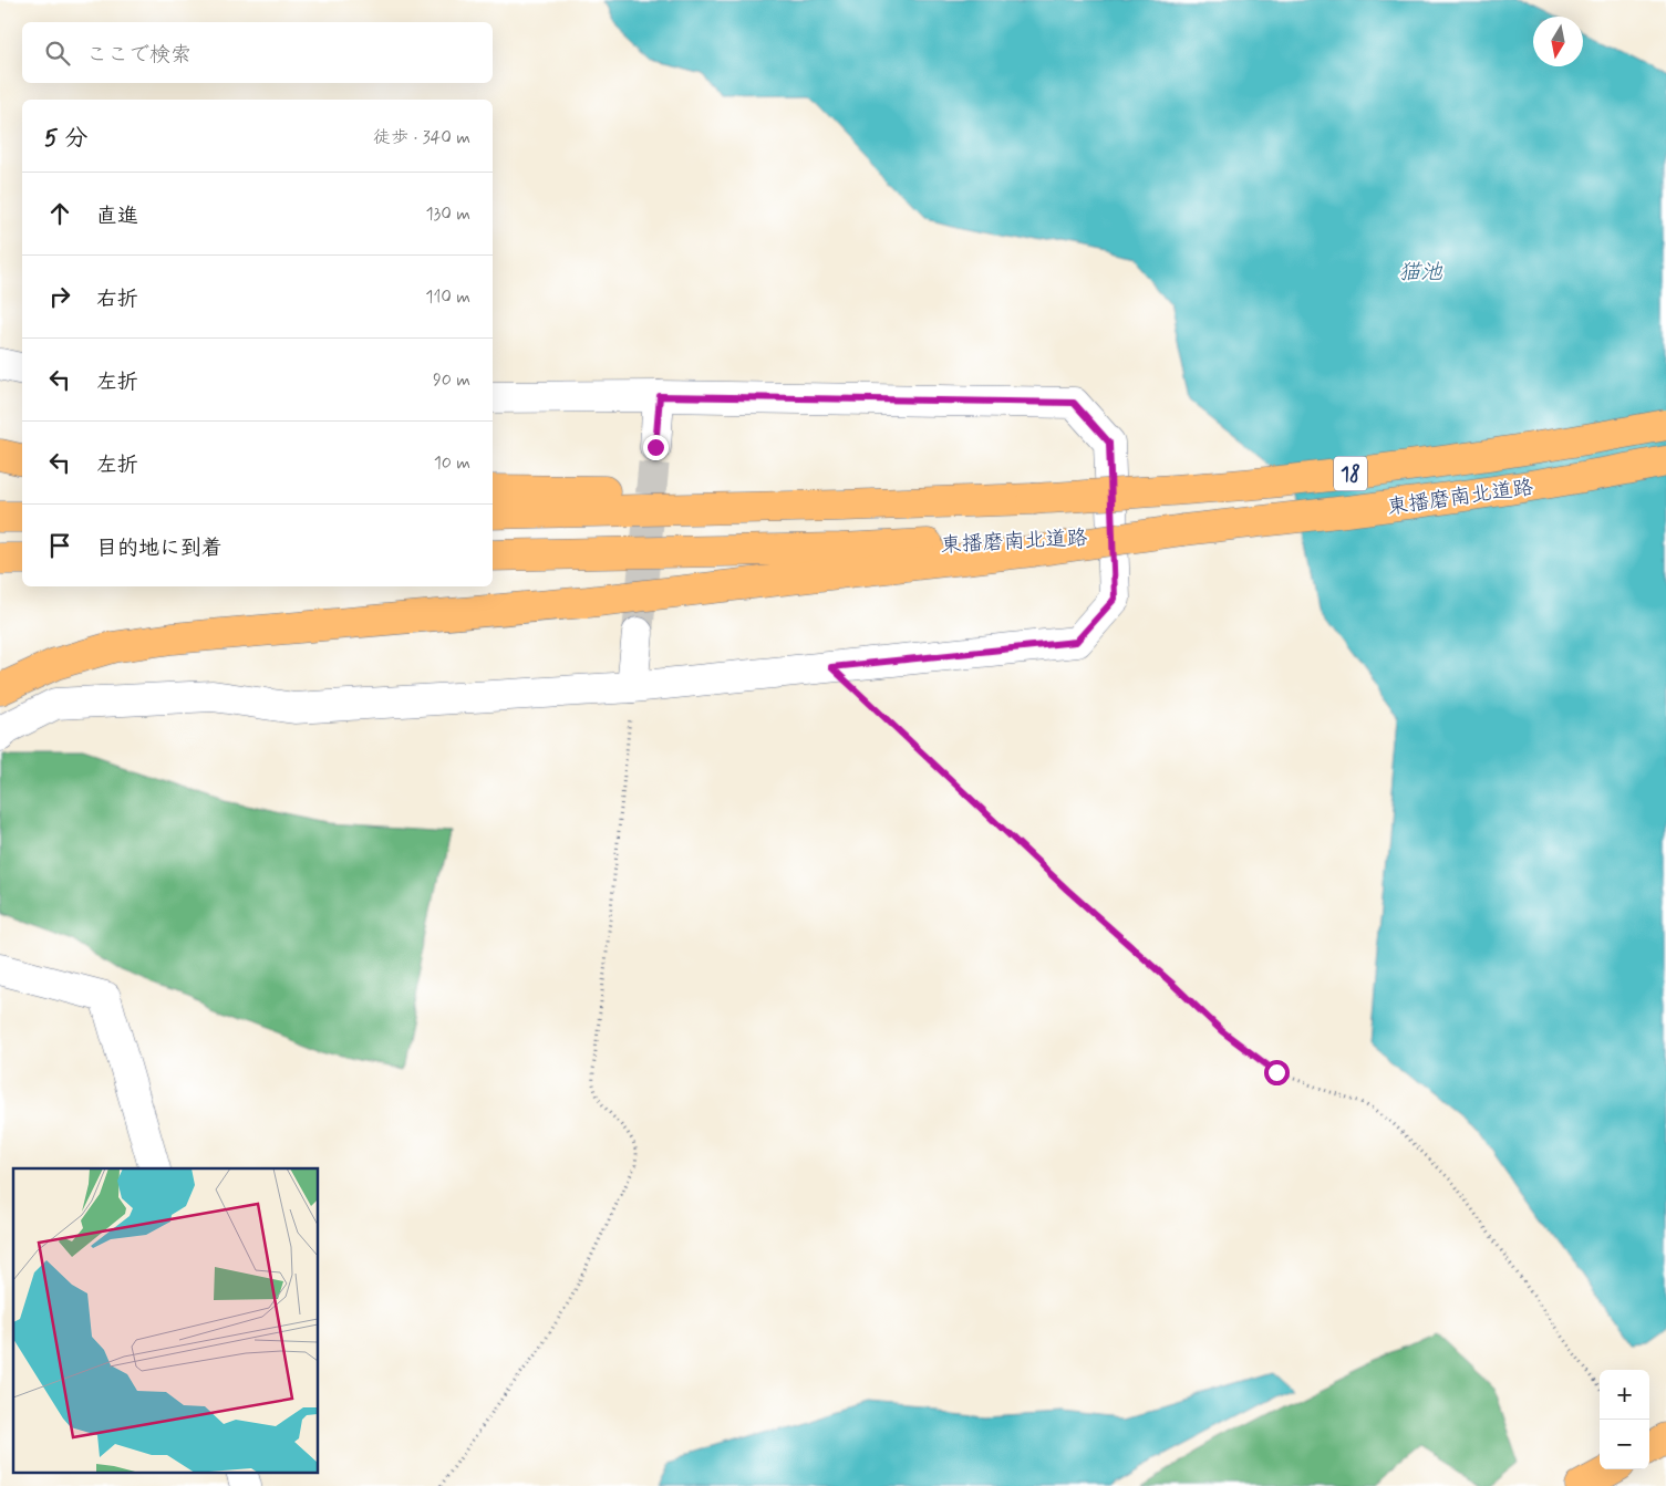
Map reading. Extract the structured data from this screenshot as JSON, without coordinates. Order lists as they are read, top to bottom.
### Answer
{
  "streets": {
    "main road": ["18", "東播磨南北道路"]
  },
  "water": ["猫池"],
  "north": "bottom",
  "page": {
    "search": "ここで検索",
    "heading": ["5 分", "徒歩 · 340 m"],
    "list": [
      ["直進", "130 m"],
      ["右折", "110 m"],
      ["左折", "90 m"],
      ["左折", "10 m"],
      "目的地に到着"
    ],
    "map_buttons": ["+", "−"]
  }
}
